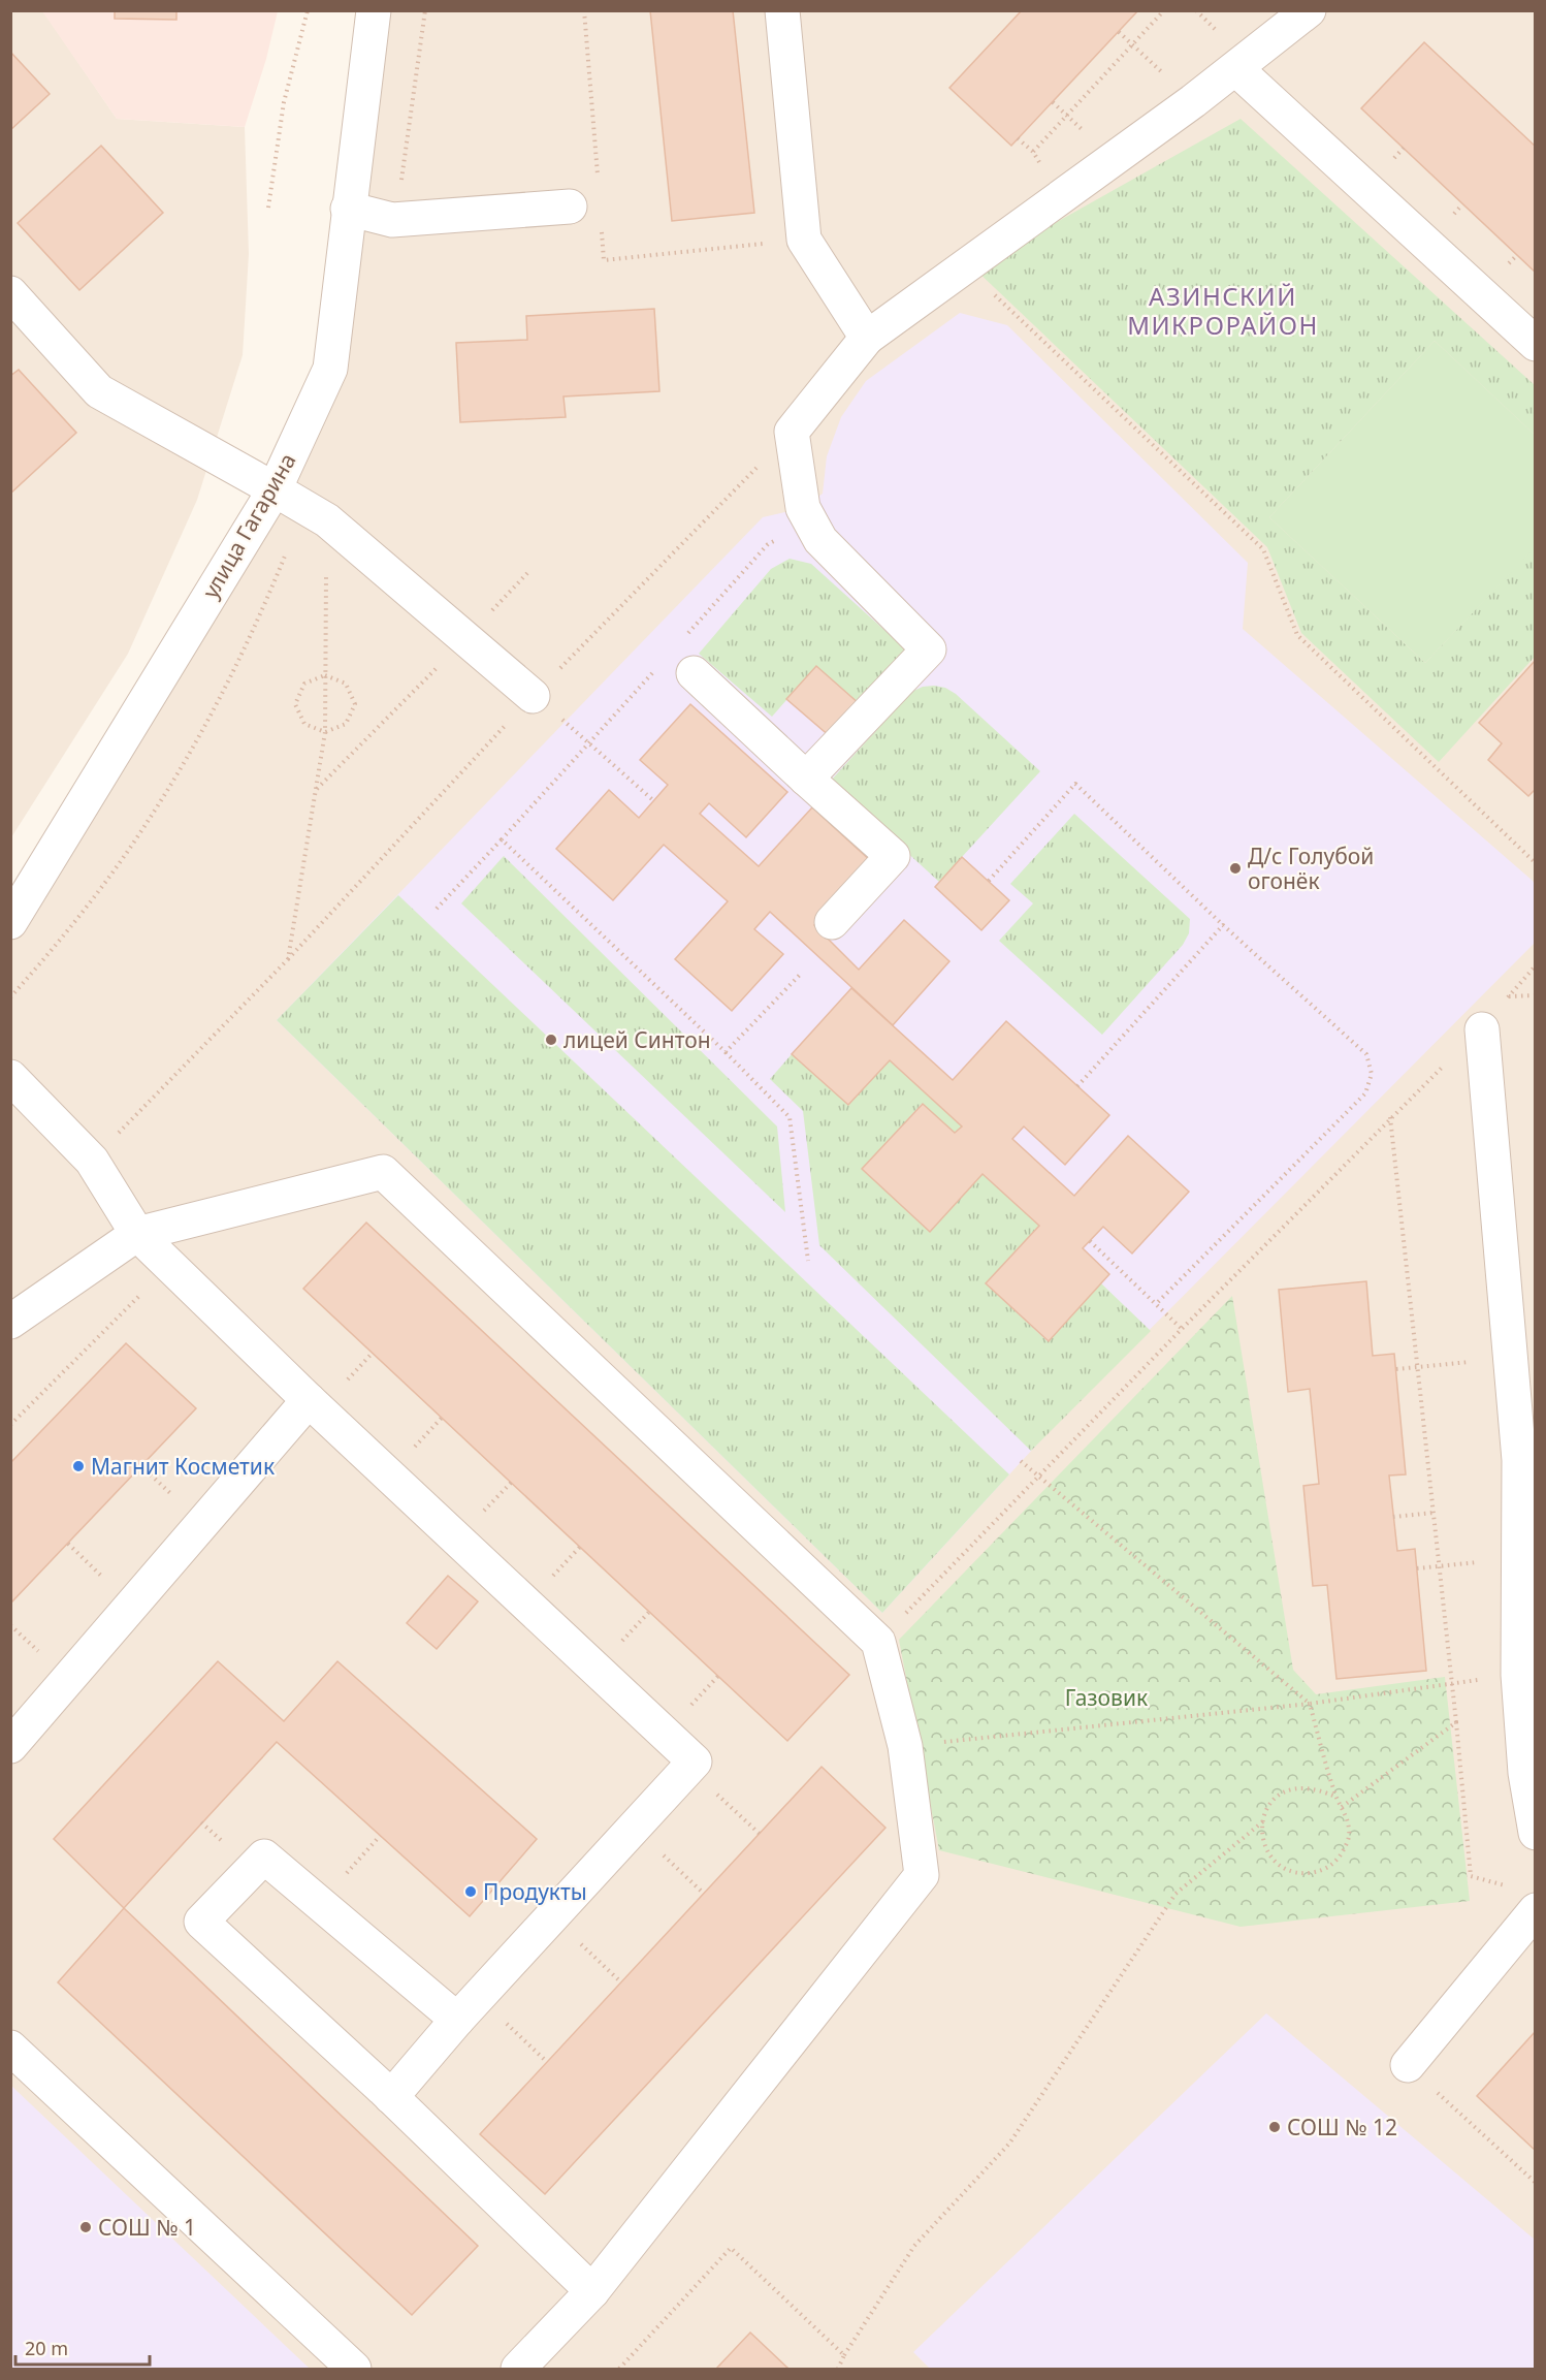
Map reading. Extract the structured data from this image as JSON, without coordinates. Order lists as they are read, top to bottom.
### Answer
{
  "streets": {
    "street": ["улица Гагарина"]
  },
  "districts": ["АЗИНСКИЙ МИКРОРАЙОН"],
  "parks": ["Газовик"],
  "places": [
    "Д/с Голубой огонёк",
    "лицей Синтон",
    "Магнит Косметик",
    "Продукты",
    "СОШ № 12",
    "СОШ № 1"
  ],
  "scale_bar": "20 m"
}
